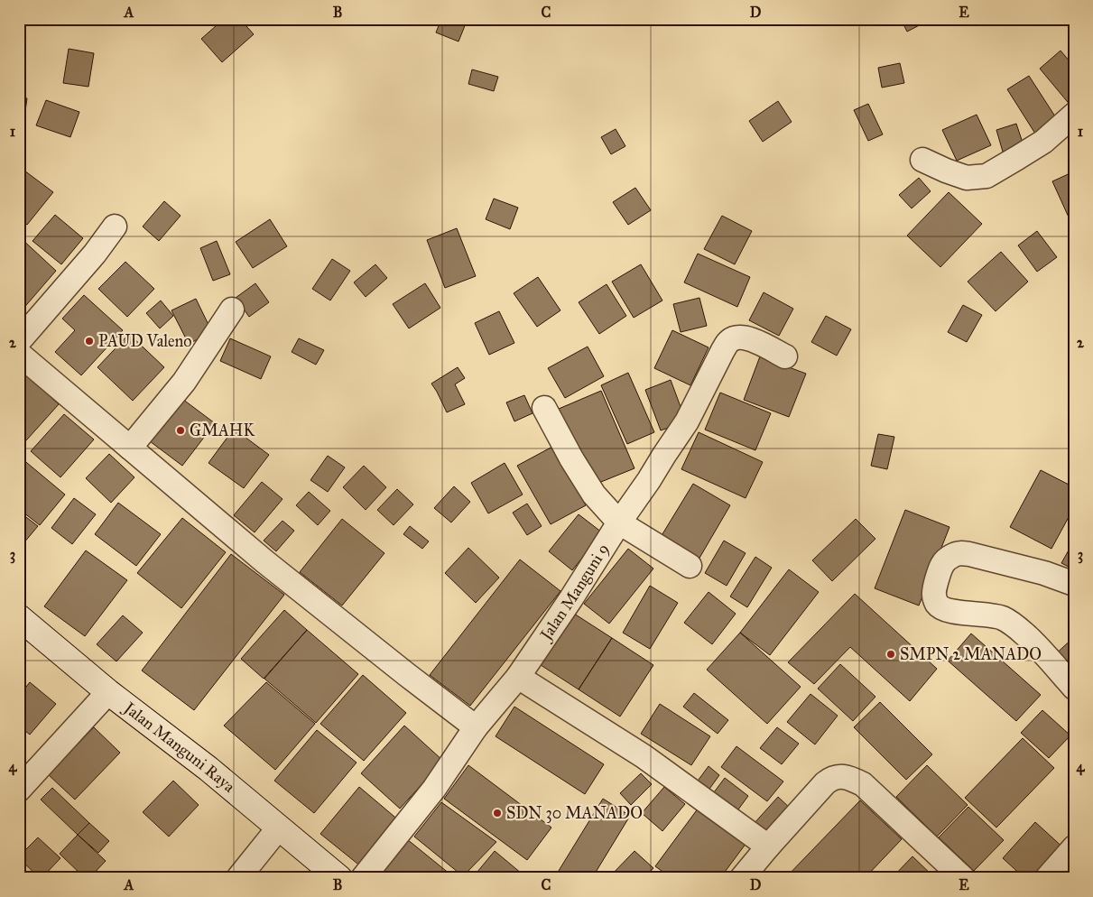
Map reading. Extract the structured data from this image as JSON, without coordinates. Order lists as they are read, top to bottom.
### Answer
{
  "streets": {
    "street": ["Jalan Manguni 9", "Jalan Manguni Raya"]
  },
  "places": [
    "PAUD Valeno",
    "GMAHK",
    "SMPN 2 MANADO",
    "SDN 30 MANADO"
  ],
  "grid": {
    "columns": [
      "A",
      "B",
      "C",
      "D",
      "E"
    ],
    "rows": [
      "1",
      "2",
      "3",
      "4"
    ]
  }
}
